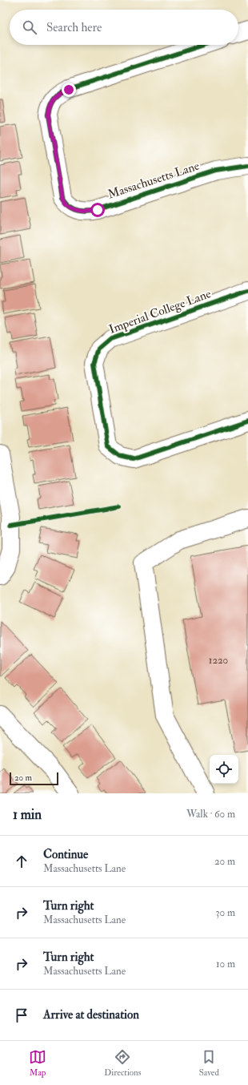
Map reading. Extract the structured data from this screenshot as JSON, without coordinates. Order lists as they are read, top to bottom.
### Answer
{
  "streets": {
    "street": ["Massachusetts Lane", "Imperial College Lane"]
  },
  "house_numbers": ["1220"],
  "scale_bar": "20 m",
  "page": {
    "search": "Search here",
    "scale": "20 m",
    "heading": ["1 min", "Walk · 60 m"],
    "list": [
      ["Continue", "Massachusetts Lane", "20 m"],
      ["Turn right", "Massachusetts Lane", "30 m"],
      ["Turn right", "Massachusetts Lane", "10 m"],
      "Arrive at destination"
    ],
    "nav": ["Map", "Directions", "Saved"]
  }
}
